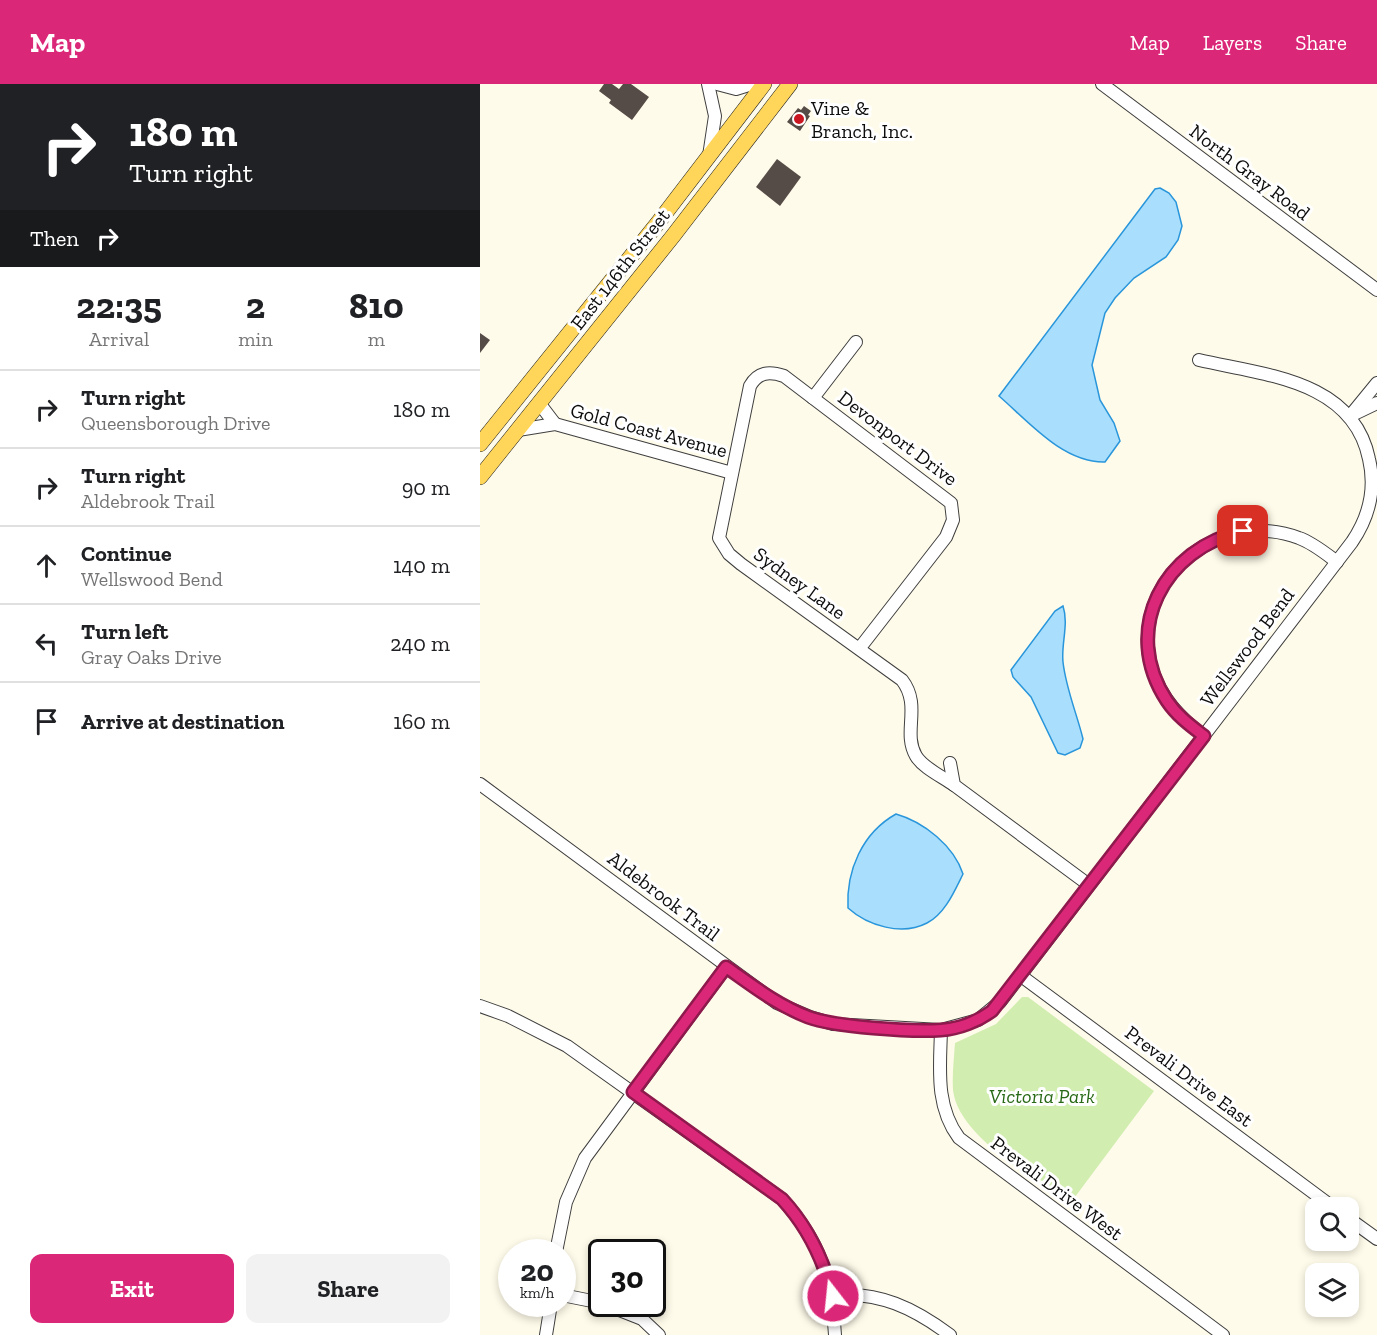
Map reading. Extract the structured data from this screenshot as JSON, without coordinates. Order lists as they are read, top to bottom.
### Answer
{
  "streets": {
    "main road": ["East 146th Street"],
    "street": [
      "North Gray Road",
      "Gold Coast Avenue",
      "Devonport Drive",
      "Sydney Lane",
      "Wellswood Bend",
      "Aldebrook Trail",
      "Prevali Drive East",
      "Prevali Drive West"
    ]
  },
  "crossings": [
    ["East 146th Street", "Gold Coast Avenue"],
    ["Gold Coast Avenue", "Sydney Lane"],
    ["Devonport Drive", "Sydney Lane"],
    ["Sydney Lane", "Wellswood Bend"],
    ["Wellswood Bend", "Aldebrook Trail"],
    ["Wellswood Bend", "Prevali Drive East"],
    ["Wellswood Bend", "Prevali Drive West"],
    ["Aldebrook Trail", "Prevali Drive West"]
  ],
  "parks": ["Victoria Park"],
  "places": ["Vine & Branch, Inc."],
  "page": {
    "header": "Map",
    "nav": ["Map", "Layers", "Share"],
    "turn": ["180 m", "Turn right"],
    "then": "Then",
    "eta": [
      "22:35",
      "Arrival",
      "2",
      "min",
      "810",
      "m"
    ],
    "list": [
      {
        "name": "Turn right",
        "note": "Queensborough Drive",
        "value": "180 m"
      },
      {
        "name": "Turn right",
        "note": "Aldebrook Trail",
        "value": "90 m"
      },
      {
        "name": "Continue",
        "note": "Wellswood Bend",
        "value": "140 m"
      },
      {
        "name": "Turn left",
        "note": "Gray Oaks Drive",
        "value": "240 m"
      },
      {
        "name": "Arrive at destination",
        "value": "160 m"
      }
    ],
    "speed": "20 km/h",
    "limit": "30",
    "buttons": ["Exit", "Share"]
  }
}
